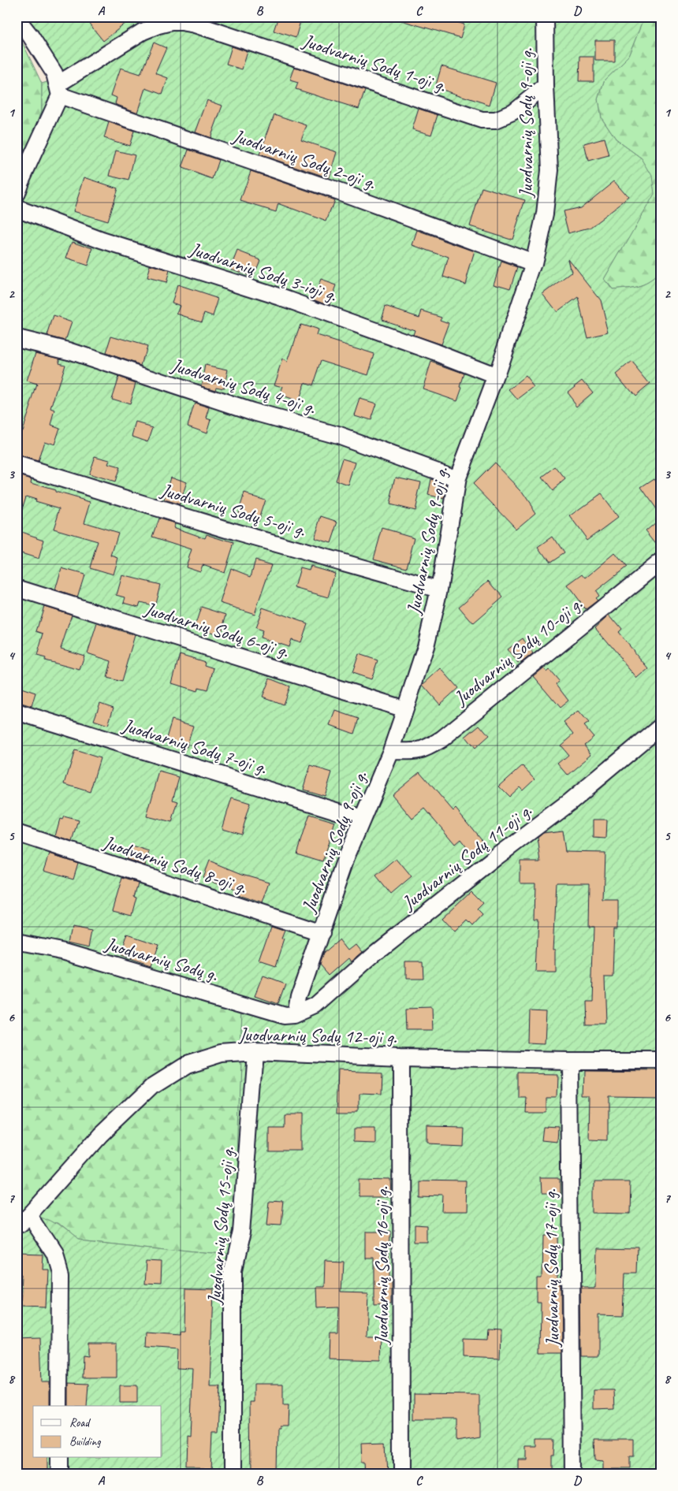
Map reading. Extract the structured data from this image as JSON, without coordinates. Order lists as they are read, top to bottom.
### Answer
{
  "streets": {
    "street": [
      "Juodvarnių Sodų 1-oji g.",
      "Juodvarnių Sodų 9-oji g.",
      "Juodvarnių Sodų 2-oji g.",
      "Juodvarnių Sodų 3-ioji g.",
      "Juodvarnių Sodų 4-oji g.",
      "Juodvarnių Sodų 5-oji g.",
      "Juodvarnių Sodų 6-oji g.",
      "Juodvarnių Sodų 10-oji g.",
      "Juodvarnių Sodų 7-oji g.",
      "Juodvarnių Sodų 11-oji g.",
      "Juodvarnių Sodų 8-oji g.",
      "Juodvarnių Sodų g.",
      "Juodvarnių Sodų 12-oji g.",
      "Juodvarnių Sodų 15-oji g.",
      "Juodvarnių Sodų 16-oji g.",
      "Juodvarnių Sodų 17-oji g."
    ]
  },
  "crossings": [
    ["Juodvarnių Sodų 1-oji g.", "Juodvarnių Sodų 9-oji g."],
    ["Juodvarnių Sodų 1-oji g.", "Juodvarnių Sodų 2-oji g."],
    ["Juodvarnių Sodų 9-oji g.", "Juodvarnių Sodų 2-oji g."],
    ["Juodvarnių Sodų 9-oji g.", "Juodvarnių Sodų 3-ioji g."],
    ["Juodvarnių Sodų 9-oji g.", "Juodvarnių Sodų 4-oji g."],
    ["Juodvarnių Sodų 9-oji g.", "Juodvarnių Sodų 5-oji g."],
    ["Juodvarnių Sodų 9-oji g.", "Juodvarnių Sodų 6-oji g."],
    ["Juodvarnių Sodų 9-oji g.", "Juodvarnių Sodų 10-oji g."],
    ["Juodvarnių Sodų 9-oji g.", "Juodvarnių Sodų 7-oji g."],
    ["Juodvarnių Sodų 9-oji g.", "Juodvarnių Sodų 11-oji g."],
    ["Juodvarnių Sodų 9-oji g.", "Juodvarnių Sodų 8-oji g."],
    ["Juodvarnių Sodų 9-oji g.", "Juodvarnių Sodų g."],
    ["Juodvarnių Sodų 11-oji g.", "Juodvarnių Sodų g."],
    ["Juodvarnių Sodų 12-oji g.", "Juodvarnių Sodų 15-oji g."],
    ["Juodvarnių Sodų 12-oji g.", "Juodvarnių Sodų 16-oji g."],
    ["Juodvarnių Sodų 12-oji g.", "Juodvarnių Sodų 17-oji g."]
  ],
  "legend": ["Road", "Building"],
  "grid": {
    "columns": [
      "A",
      "B",
      "C",
      "D"
    ],
    "rows": [
      "1",
      "2",
      "3",
      "4",
      "5",
      "6",
      "7",
      "8"
    ]
  }
}
